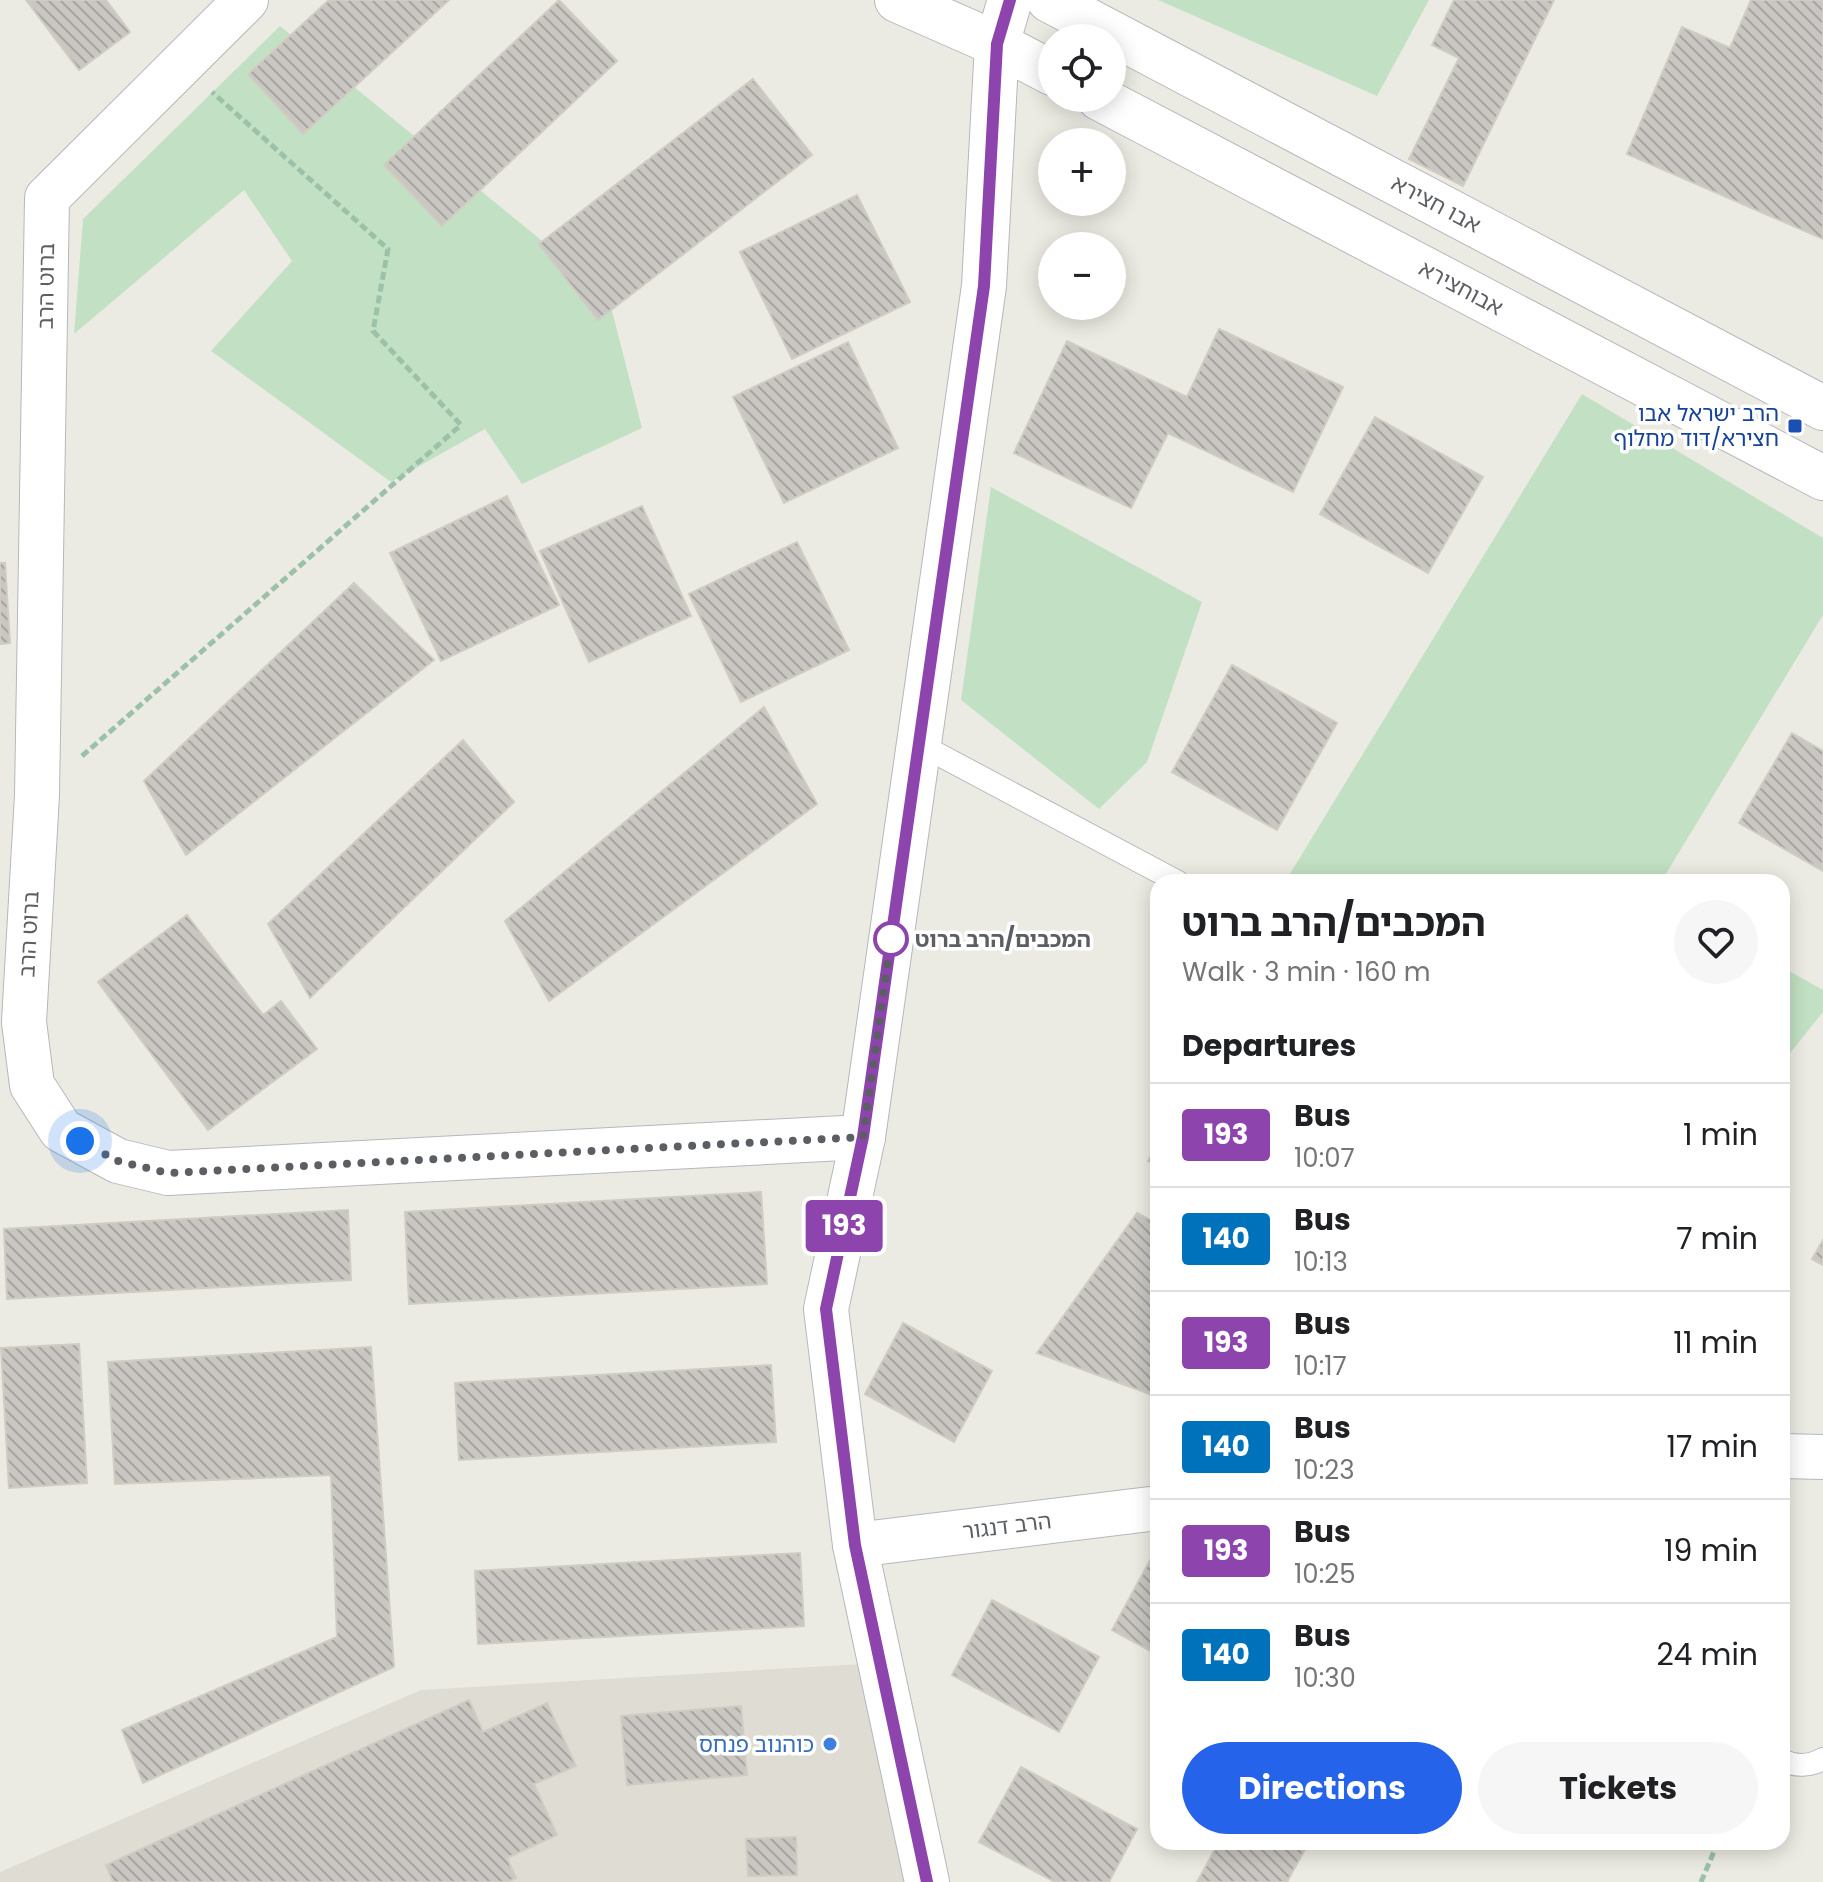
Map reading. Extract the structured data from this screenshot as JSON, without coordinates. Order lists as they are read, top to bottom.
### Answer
{
  "streets": {
    "street": [
      "אבו חצירא",
      "ברוט הרב",
      "אבוחצירא",
      "הרב דנגור"
    ]
  },
  "places": {
    "transit": ["הרב ישראל אבו חצירא/דוד מחלוף"],
    "other": ["המכבים/הרב ברוט", "כוהנוב פנחס"]
  },
  "lines": ["bus line 193"],
  "page": {
    "on_map": "193",
    "map_buttons": ["+", "−"],
    "heading": [
      ["המכבים/הרב ברוט", "Walk · 3 min · 160 m"],
      "Departures"
    ],
    "list": [
      {
        "mark": "193",
        "name": "Bus",
        "note": "10:07",
        "value": "1 min"
      },
      {
        "mark": "140",
        "name": "Bus",
        "note": "10:13",
        "value": "7 min"
      },
      {
        "mark": "193",
        "name": "Bus",
        "note": "10:17",
        "value": "11 min"
      },
      {
        "mark": "140",
        "name": "Bus",
        "note": "10:23",
        "value": "17 min"
      },
      {
        "mark": "193",
        "name": "Bus",
        "note": "10:25",
        "value": "19 min"
      },
      {
        "mark": "140",
        "name": "Bus",
        "note": "10:30",
        "value": "24 min"
      }
    ],
    "buttons": ["Directions", "Tickets"]
  }
}
